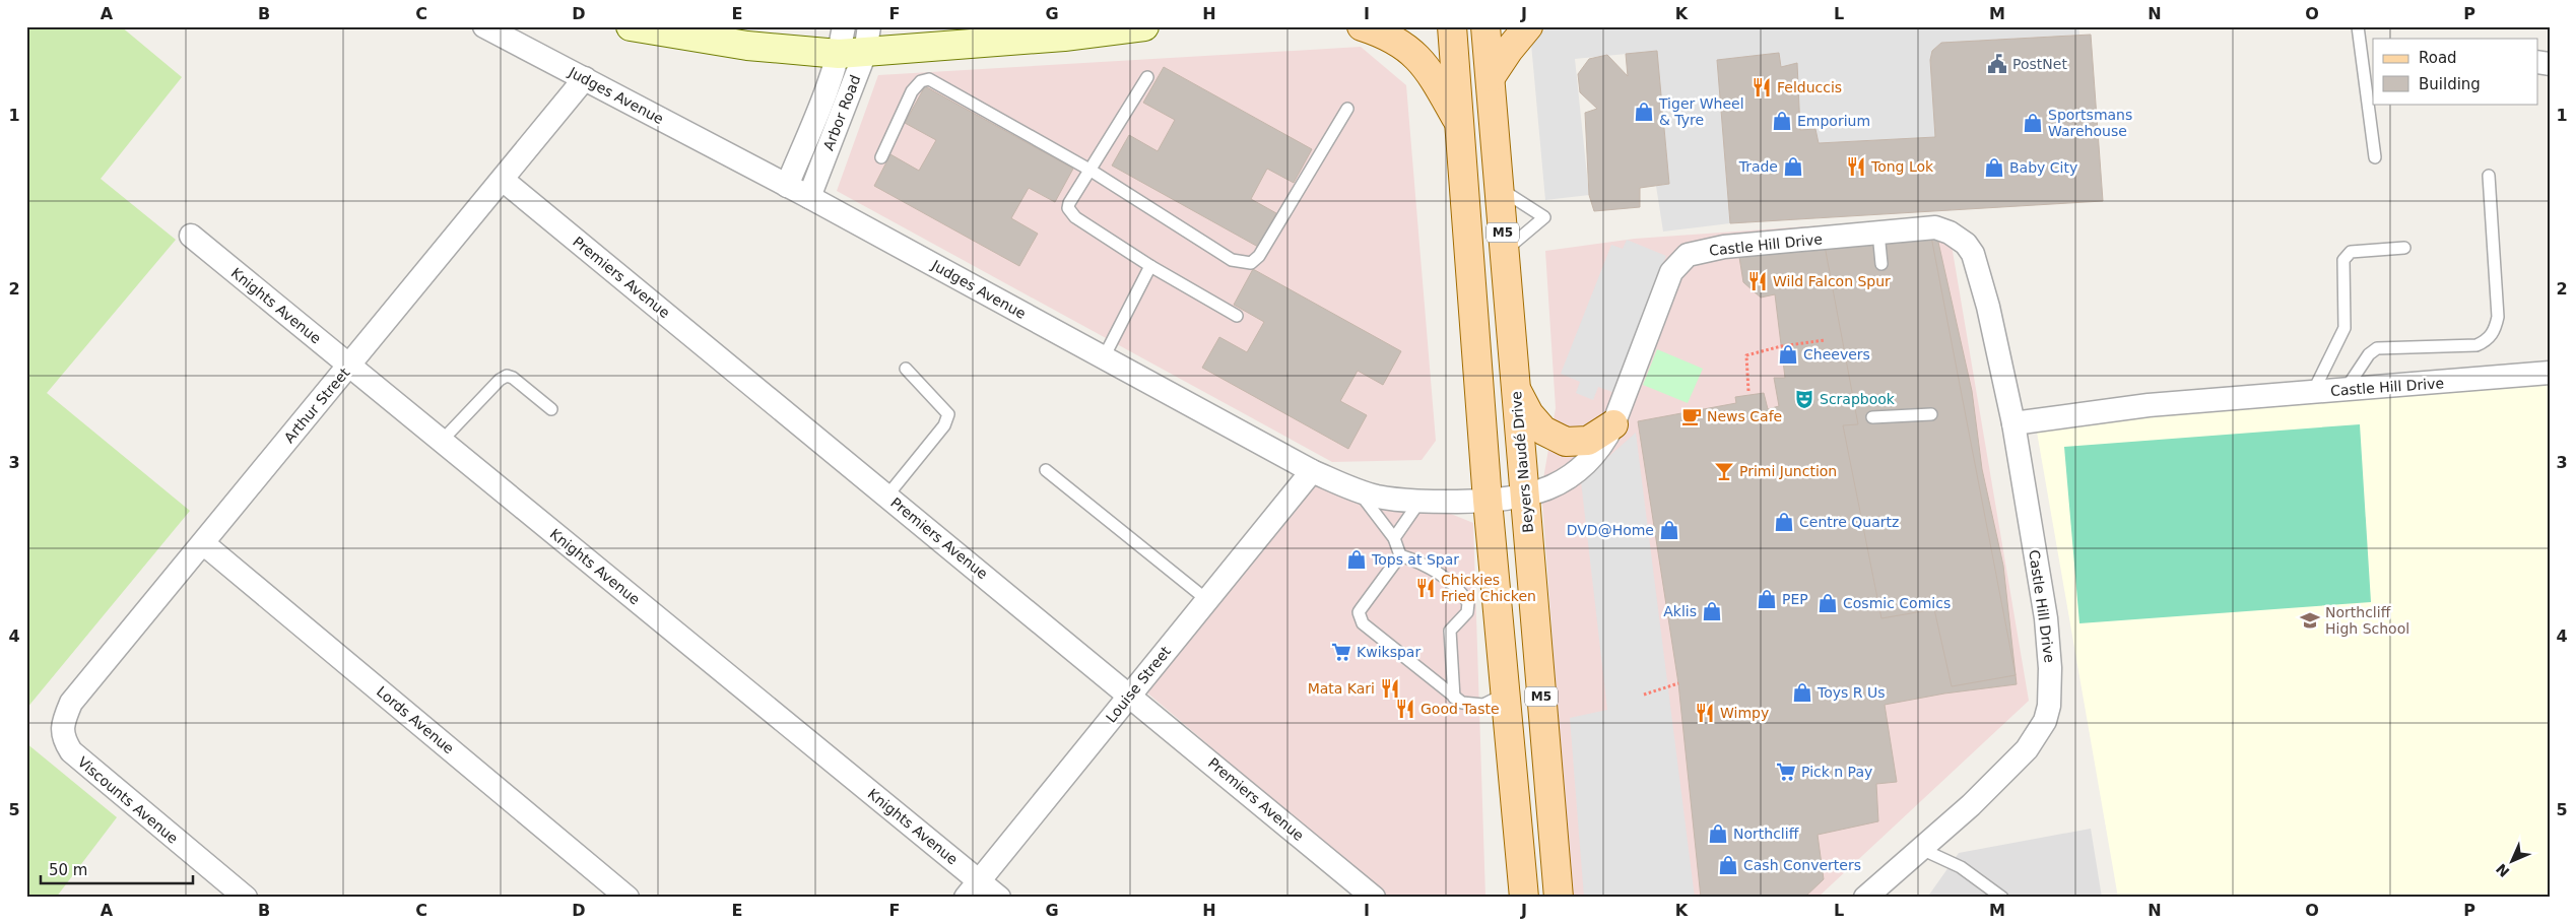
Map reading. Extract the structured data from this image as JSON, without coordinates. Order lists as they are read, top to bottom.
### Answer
{
  "streets": {
    "main road": ["M5", "Beyers Naudé Drive"],
    "street": [
      "Judges Avenue",
      "Arbor Road",
      "Castle Hill Drive",
      "Premiers Avenue",
      "Knights Avenue",
      "Arthur Street",
      "Louise Street",
      "Lords Avenue",
      "Viscounts Avenue"
    ]
  },
  "crossings": [
    ["Judges Avenue", "Arbor Road"],
    ["Judges Avenue", "M5"],
    ["Judges Avenue", "Castle Hill Drive"],
    ["Judges Avenue", "Arthur Street"],
    ["Judges Avenue", "Louise Street"],
    ["M5", "Castle Hill Drive"],
    ["Castle Hill Drive", "Beyers Naudé Drive"],
    ["Premiers Avenue", "Arthur Street"],
    ["Premiers Avenue", "Louise Street"],
    ["Knights Avenue", "Arthur Street"],
    ["Knights Avenue", "Louise Street"],
    ["Arthur Street", "Lords Avenue"],
    ["Arthur Street", "Viscounts Avenue"]
  ],
  "places": {
    "public building": ["PostNet"],
    "restaurant": [
      "Felduccis",
      "Tong Lok",
      "Wild Falcon Spur",
      "Chickies Fried Chicken",
      "Mata Kari",
      "Good Taste",
      "Wimpy"
    ],
    "shop": [
      "Tiger Wheel & Tyre",
      "Emporium",
      "Sportsmans Warehouse",
      "Trade",
      "Baby City",
      "Cheevers",
      "Centre Quartz",
      "DVD@Home",
      "Tops at Spar",
      "PEP",
      "Cosmic Comics",
      "Aklis",
      "Toys R Us",
      "Northcliff",
      "Cash Converters"
    ],
    "theatre": ["Scrapbook"],
    "cafe": ["News Cafe"],
    "bar": ["Primi Junction"],
    "school or university": ["Northcliff High School"],
    "supermarket": ["Kwikspar", "Pick n Pay"]
  },
  "legend": ["Road", "Building"],
  "scale_bar": "50 m",
  "north": "bottom left",
  "grid": {
    "columns": [
      "A",
      "B",
      "C",
      "D",
      "E",
      "F",
      "G",
      "H",
      "I",
      "J",
      "K",
      "L",
      "M",
      "N",
      "O",
      "P"
    ],
    "rows": [
      "1",
      "2",
      "3",
      "4",
      "5"
    ]
  }
}
